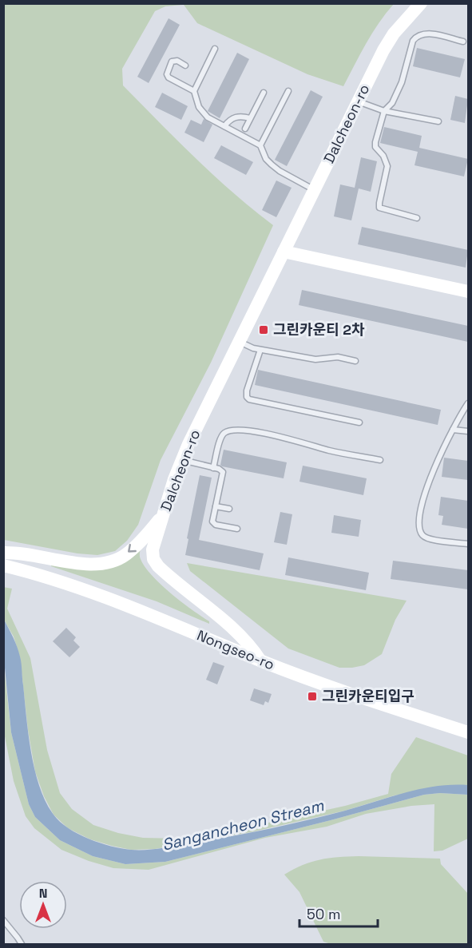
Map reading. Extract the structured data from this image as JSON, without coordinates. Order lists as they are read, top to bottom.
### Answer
{
  "streets": {
    "street": ["Dalcheon-ro", "Nongseo-ro"]
  },
  "crossings": [
    ["Dalcheon-ro", "Nongseo-ro"]
  ],
  "water": ["Sangancheon Stream"],
  "places": {
    "transit": ["그린카운티 2차", "그린카운티입구"]
  },
  "scale_bar": "50 m",
  "north": "top"
}
